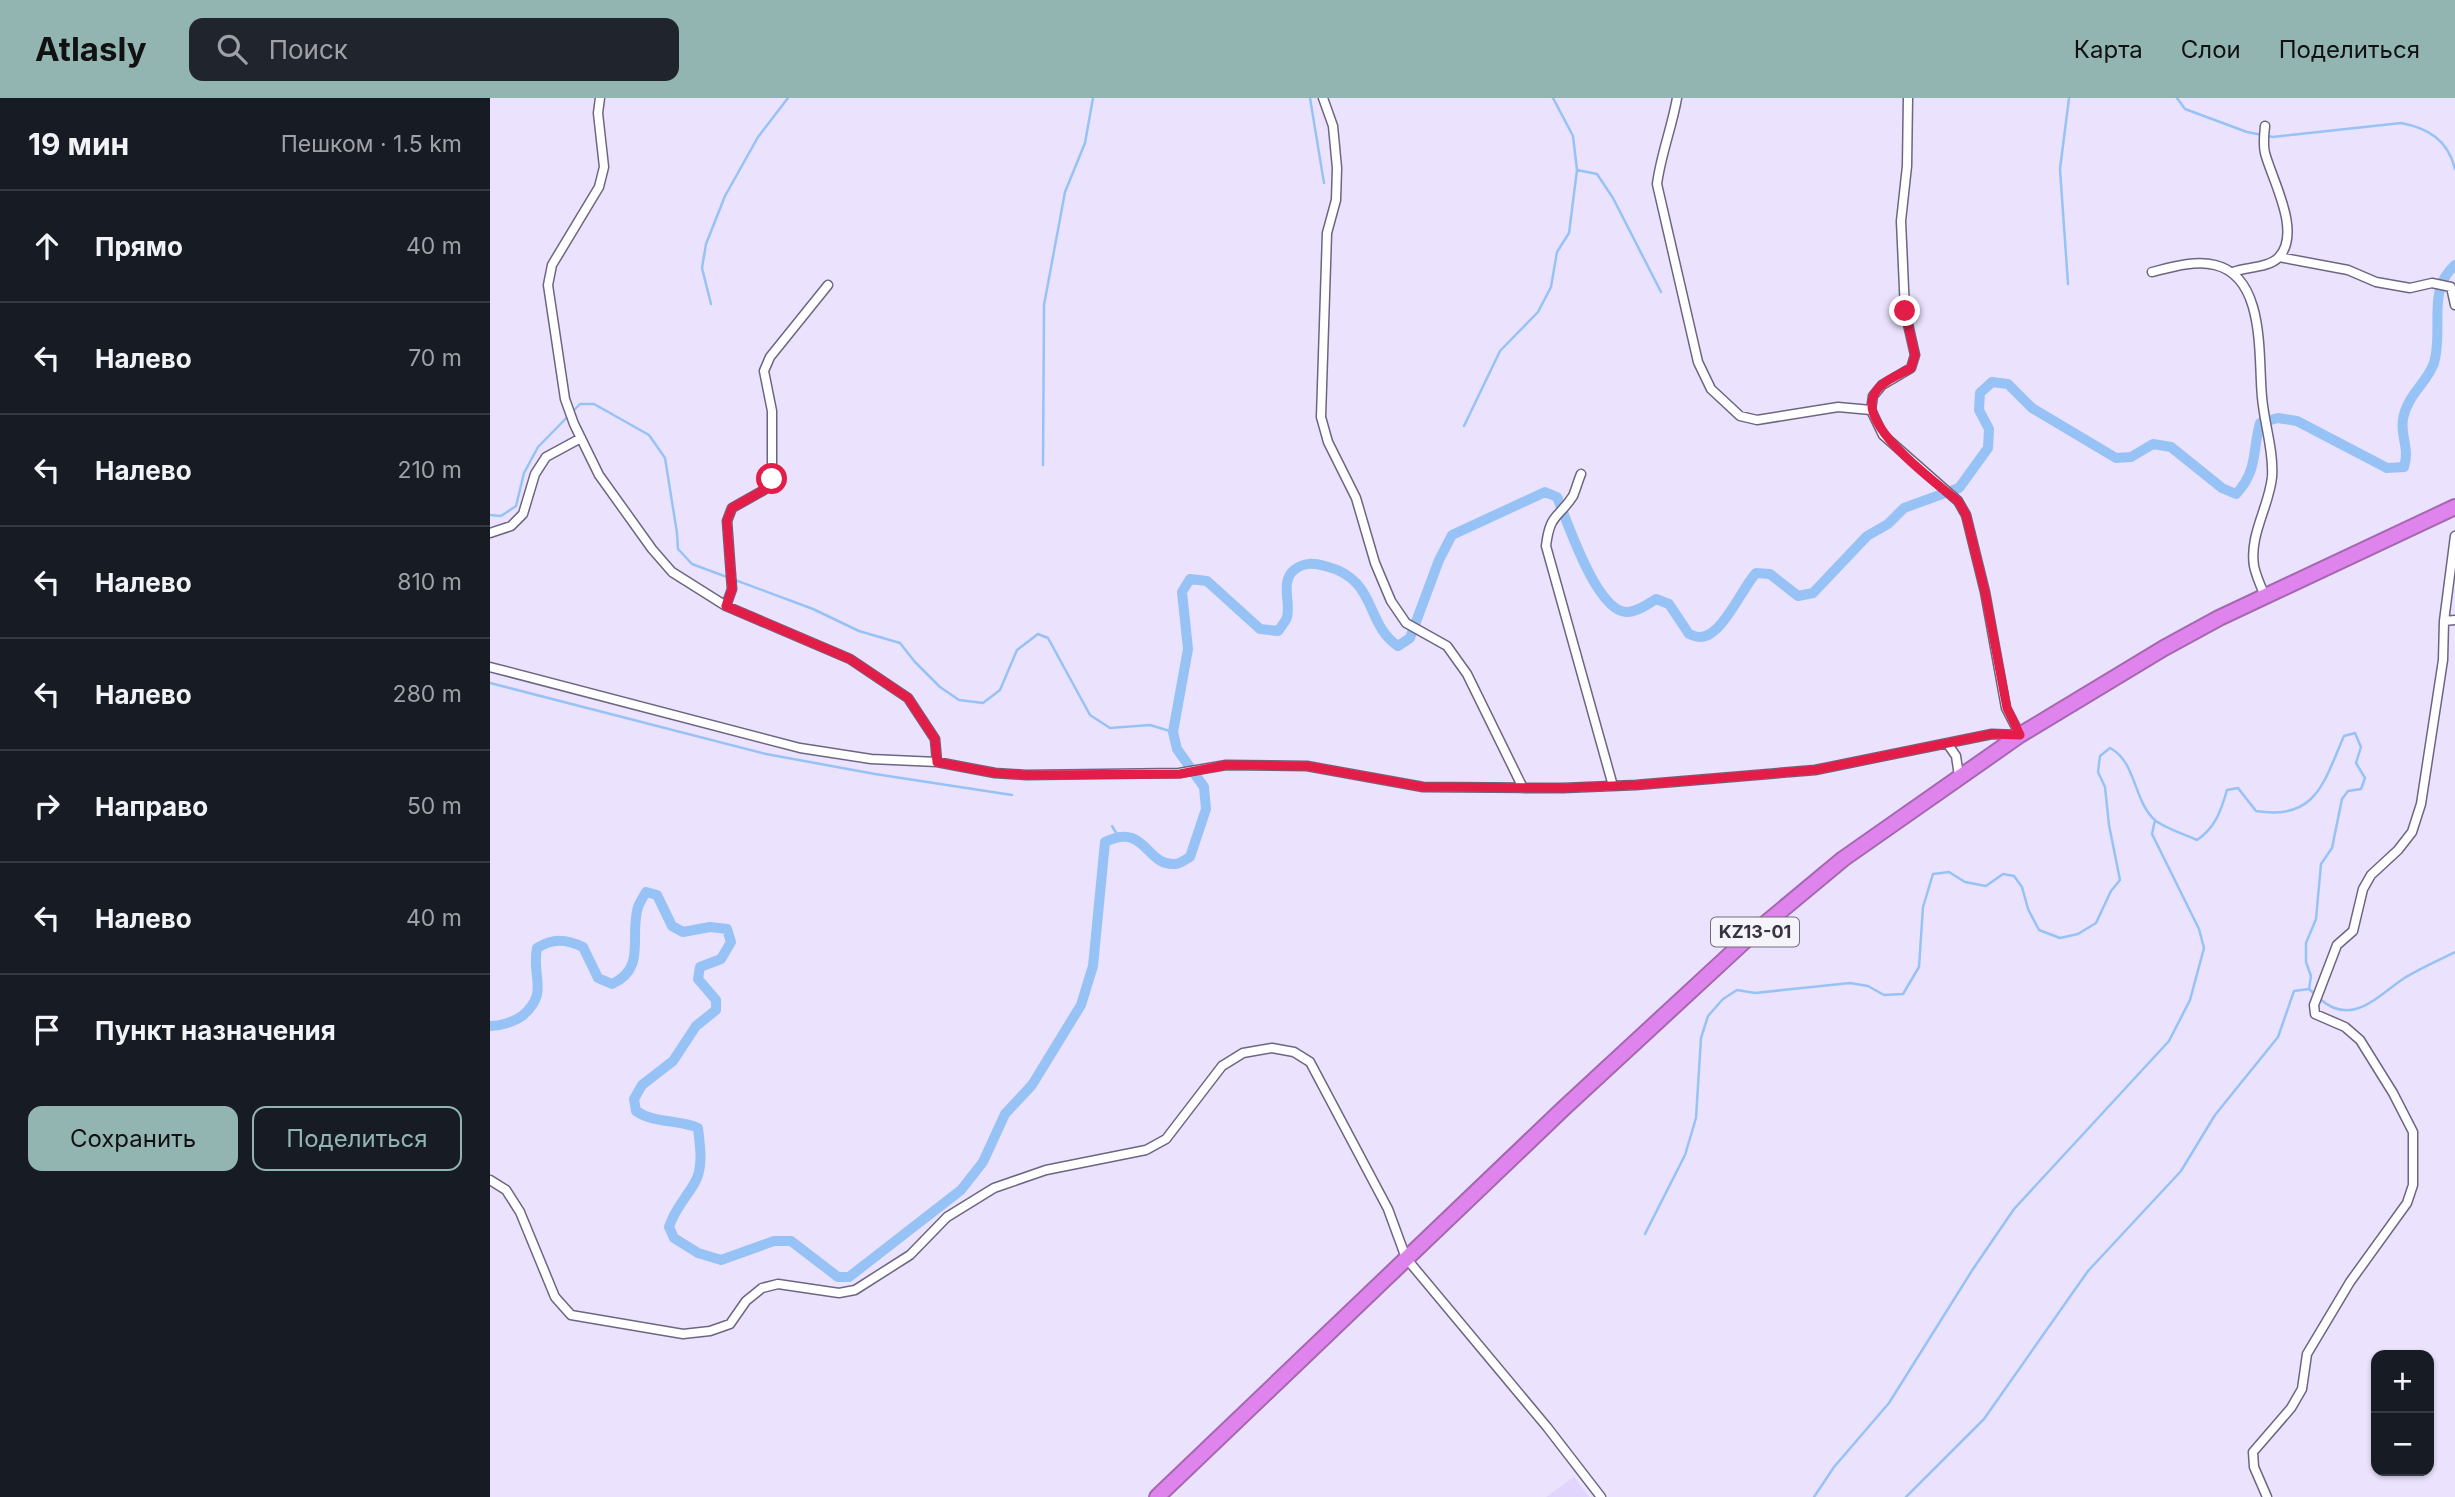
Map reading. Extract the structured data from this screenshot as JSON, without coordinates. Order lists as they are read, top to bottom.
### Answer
{
  "streets": {
    "highway": ["KZ13-01"]
  },
  "page": {
    "header": "Atlasly",
    "search": "Поиск",
    "nav": ["Карта", "Слои", "Поделиться"],
    "heading": ["19 мин", "Пешком · 1.5 km"],
    "list": [
      ["Прямо", "40 m"],
      ["Налево", "70 m"],
      ["Налево", "210 m"],
      ["Налево", "810 m"],
      ["Налево", "280 m"],
      ["Направо", "50 m"],
      ["Налево", "40 m"],
      "Пункт назначения"
    ],
    "buttons": ["Сохранить", "Поделиться"],
    "map_buttons": ["+", "−"]
  }
}
